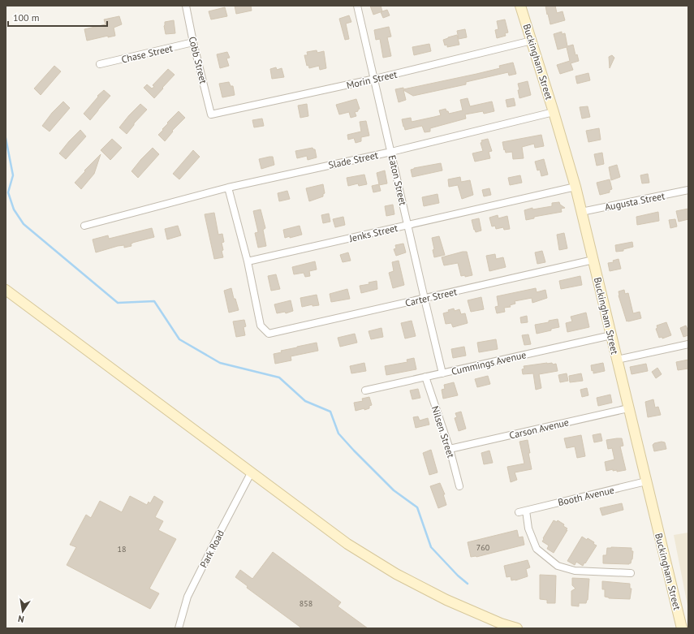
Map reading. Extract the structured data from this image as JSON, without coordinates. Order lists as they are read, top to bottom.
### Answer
{
  "streets": {
    "main road": ["Buckingham Street"],
    "street": [
      "Chase Street",
      "Cobb Street",
      "Morin Street",
      "Slade Street",
      "Eaton Street",
      "Augusta Street",
      "Jenks Street",
      "Carter Street",
      "Cummings Avenue",
      "Carson Avenue",
      "Nilsen Street",
      "Booth Avenue",
      "Park Road"
    ]
  },
  "crossings": [
    ["Chase Street", "Cobb Street"],
    ["Cobb Street", "Morin Street"],
    ["Buckingham Street", "Morin Street"],
    ["Buckingham Street", "Slade Street"],
    ["Buckingham Street", "Augusta Street"],
    ["Buckingham Street", "Jenks Street"],
    ["Buckingham Street", "Carter Street"],
    ["Buckingham Street", "Cummings Avenue"],
    ["Buckingham Street", "Carson Avenue"],
    ["Buckingham Street", "Booth Avenue"],
    ["Morin Street", "Eaton Street"],
    ["Slade Street", "Eaton Street"],
    ["Eaton Street", "Jenks Street"],
    ["Eaton Street", "Carter Street"],
    ["Eaton Street", "Cummings Avenue"],
    ["Jenks Street", "Carter Street"],
    ["Cummings Avenue", "Nilsen Street"],
    ["Carson Avenue", "Nilsen Street"]
  ],
  "house_numbers": ["760", "18", "858"],
  "scale_bar": "100 m",
  "north": "bottom"
}
